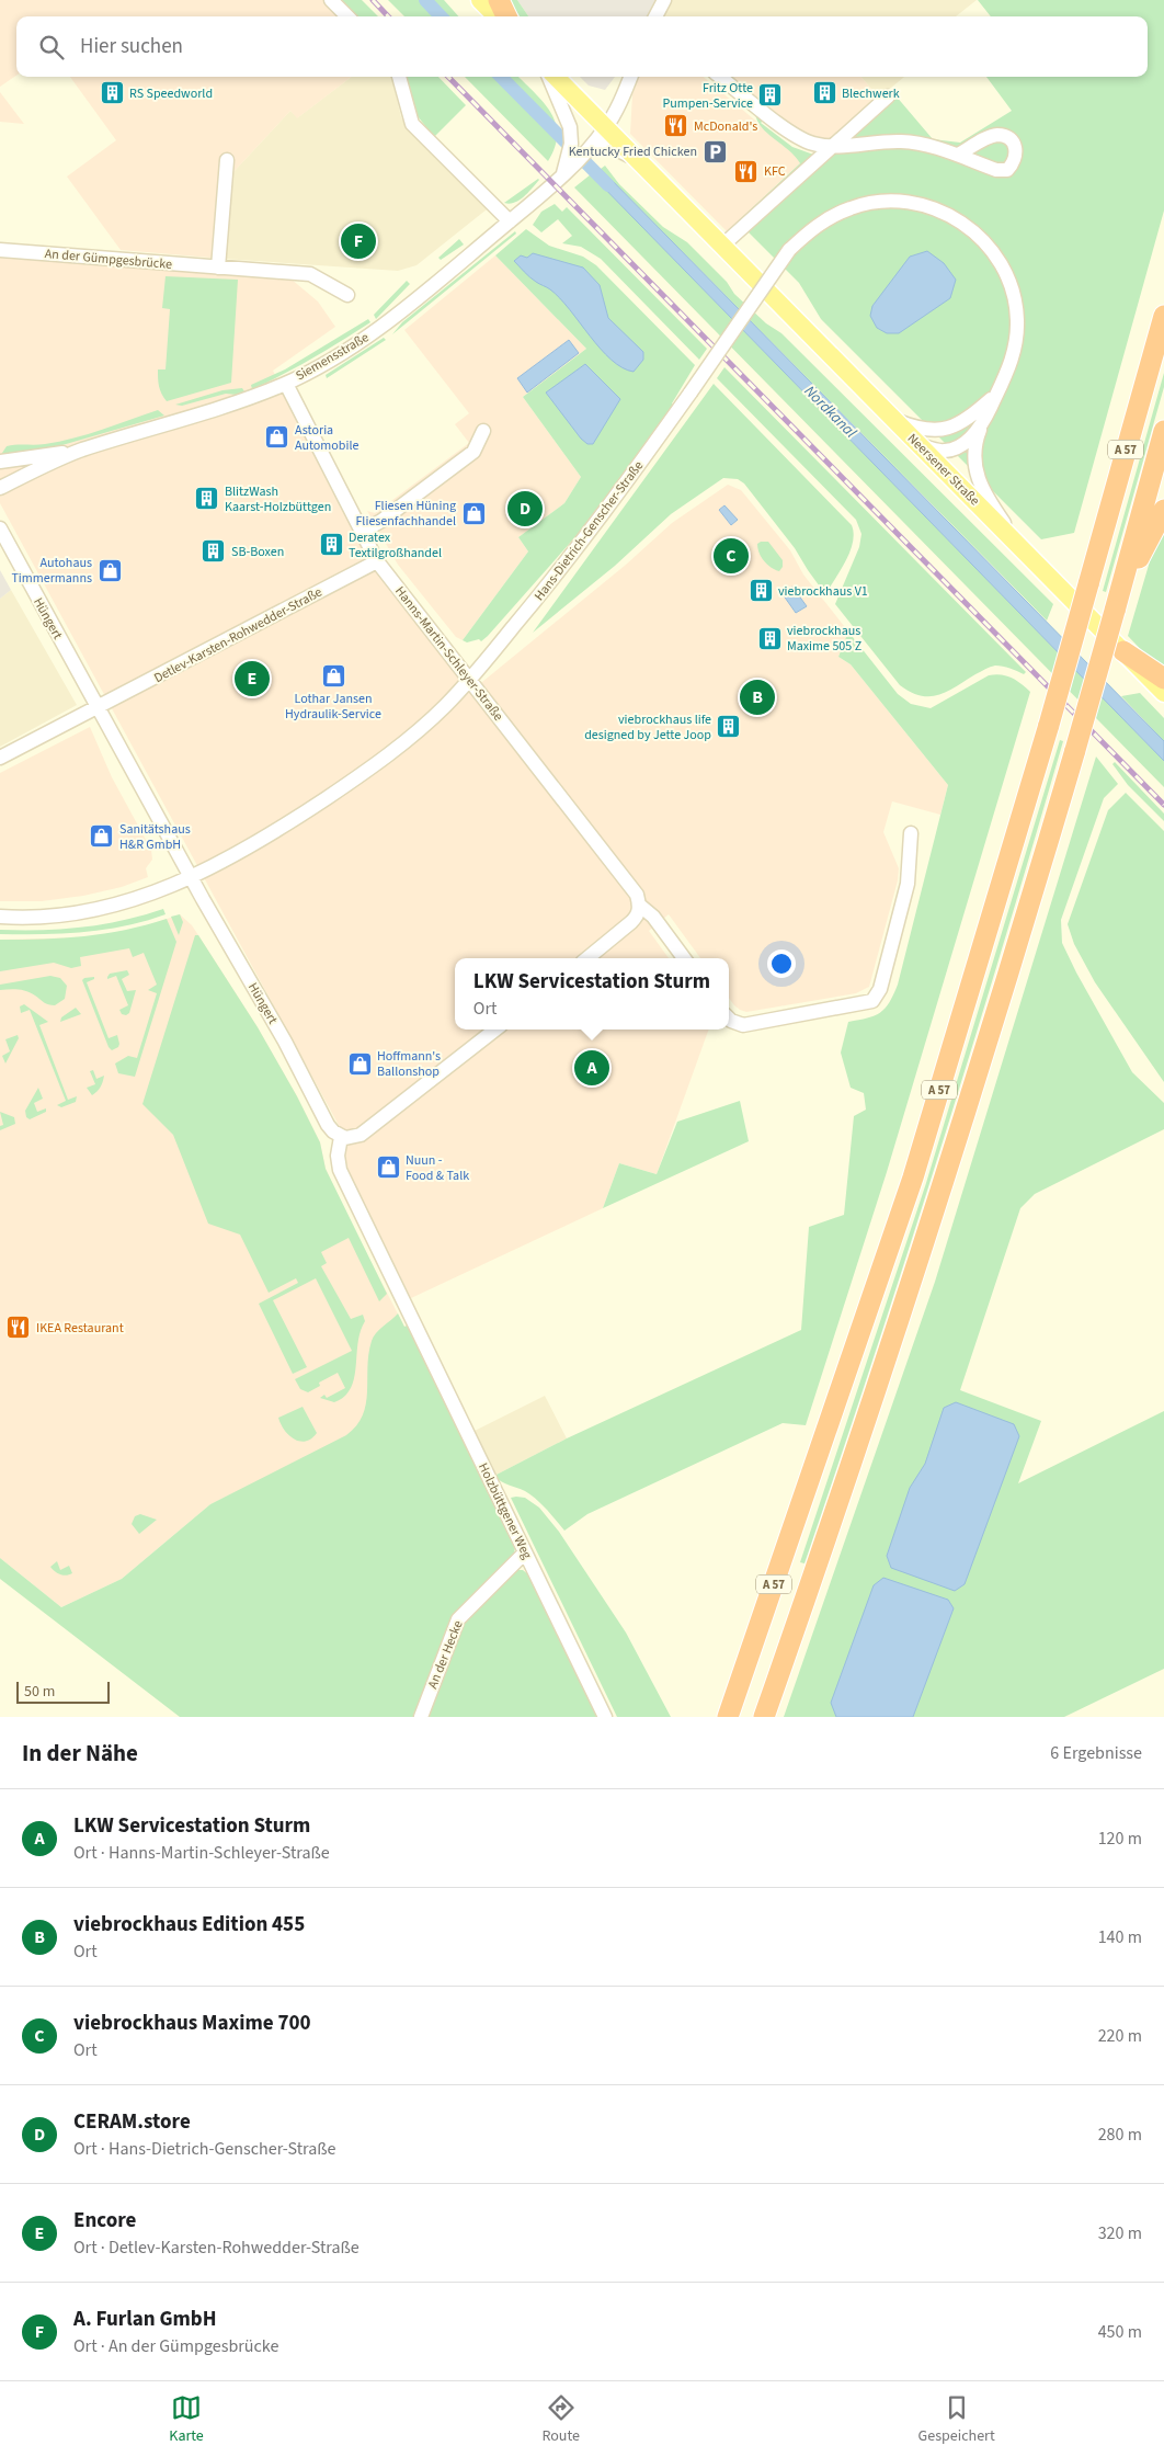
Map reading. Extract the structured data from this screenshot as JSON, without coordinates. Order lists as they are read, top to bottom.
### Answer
{
  "streets": {
    "highway": ["A 57"],
    "main road": ["Neersener Straße"],
    "street": [
      "An der Gümpgesbrücke",
      "Siemensstraße",
      "Hans-Dietrich-Genscher-Straße",
      "Hüngert",
      "Detlev-Karsten-Rohwedder-Straße",
      "Hanns-Martin-Schleyer-Straße",
      "Holzbüttgener Weg",
      "An der Hecke"
    ]
  },
  "crossings": [
    ["Siemensstraße", "Neersener Straße"],
    ["Siemensstraße", "Hanns-Martin-Schleyer-Straße"],
    ["Neersener Straße", "Hans-Dietrich-Genscher-Straße"],
    ["Hans-Dietrich-Genscher-Straße", "Hüngert"],
    ["Hans-Dietrich-Genscher-Straße", "Hanns-Martin-Schleyer-Straße"],
    ["Hüngert", "Detlev-Karsten-Rohwedder-Straße"],
    ["Hüngert", "Holzbüttgener Weg"],
    ["Detlev-Karsten-Rohwedder-Straße", "Hanns-Martin-Schleyer-Straße"],
    ["Holzbüttgener Weg", "An der Hecke"]
  ],
  "water": ["Nordkanal"],
  "places": {
    "building": [
      "RS Speedworld",
      "Blechwerk",
      "Fritz Otte Pumpen-Service",
      "BlitzWash Kaarst-Holzbüttgen",
      "Deratex Textilgroßhandel",
      "SB-Boxen",
      "viebrockhaus V1",
      "viebrockhaus Maxime 505 Z",
      "viebrockhaus life designed by Jette Joop"
    ],
    "restaurant": ["McDonald's", "KFC", "IKEA Restaurant"],
    "parking": ["Kentucky Fried Chicken"],
    "shop": [
      "Astoria Automobile",
      "Fliesen Hüning Fliesenfachhandel",
      "Autohaus Timmermanns",
      "Lothar Jansen Hydraulik-Service",
      "Sanitätshaus H&R GmbH",
      "Hoffmann's Ballonshop",
      "Nuun - Food & Talk"
    ]
  },
  "scale_bar": "50 m",
  "page": {
    "search": "Hier suchen",
    "pins": [
      "F",
      "D",
      "C",
      "E",
      "B",
      "A"
    ],
    "popup": ["LKW Servicestation Sturm", "Ort"],
    "scale": "50 m",
    "heading": ["In der Nähe", "6 Ergebnisse"],
    "list": [
      {
        "mark": "A",
        "name": "LKW Servicestation Sturm",
        "note": "Ort · Hanns-Martin-Schleyer-Straße",
        "value": "120 m"
      },
      {
        "mark": "B",
        "name": "viebrockhaus Edition 455",
        "note": "Ort",
        "value": "140 m"
      },
      {
        "mark": "C",
        "name": "viebrockhaus Maxime 700",
        "note": "Ort",
        "value": "220 m"
      },
      {
        "mark": "D",
        "name": "CERAM.store",
        "note": "Ort · Hans-Dietrich-Genscher-Straße",
        "value": "280 m"
      },
      {
        "mark": "E",
        "name": "Encore",
        "note": "Ort · Detlev-Karsten-Rohwedder-Straße",
        "value": "320 m"
      },
      {
        "mark": "F",
        "name": "A. Furlan GmbH",
        "note": "Ort · An der Gümpgesbrücke",
        "value": "450 m"
      }
    ],
    "nav": ["Karte", "Route", "Gespeichert"]
  }
}
